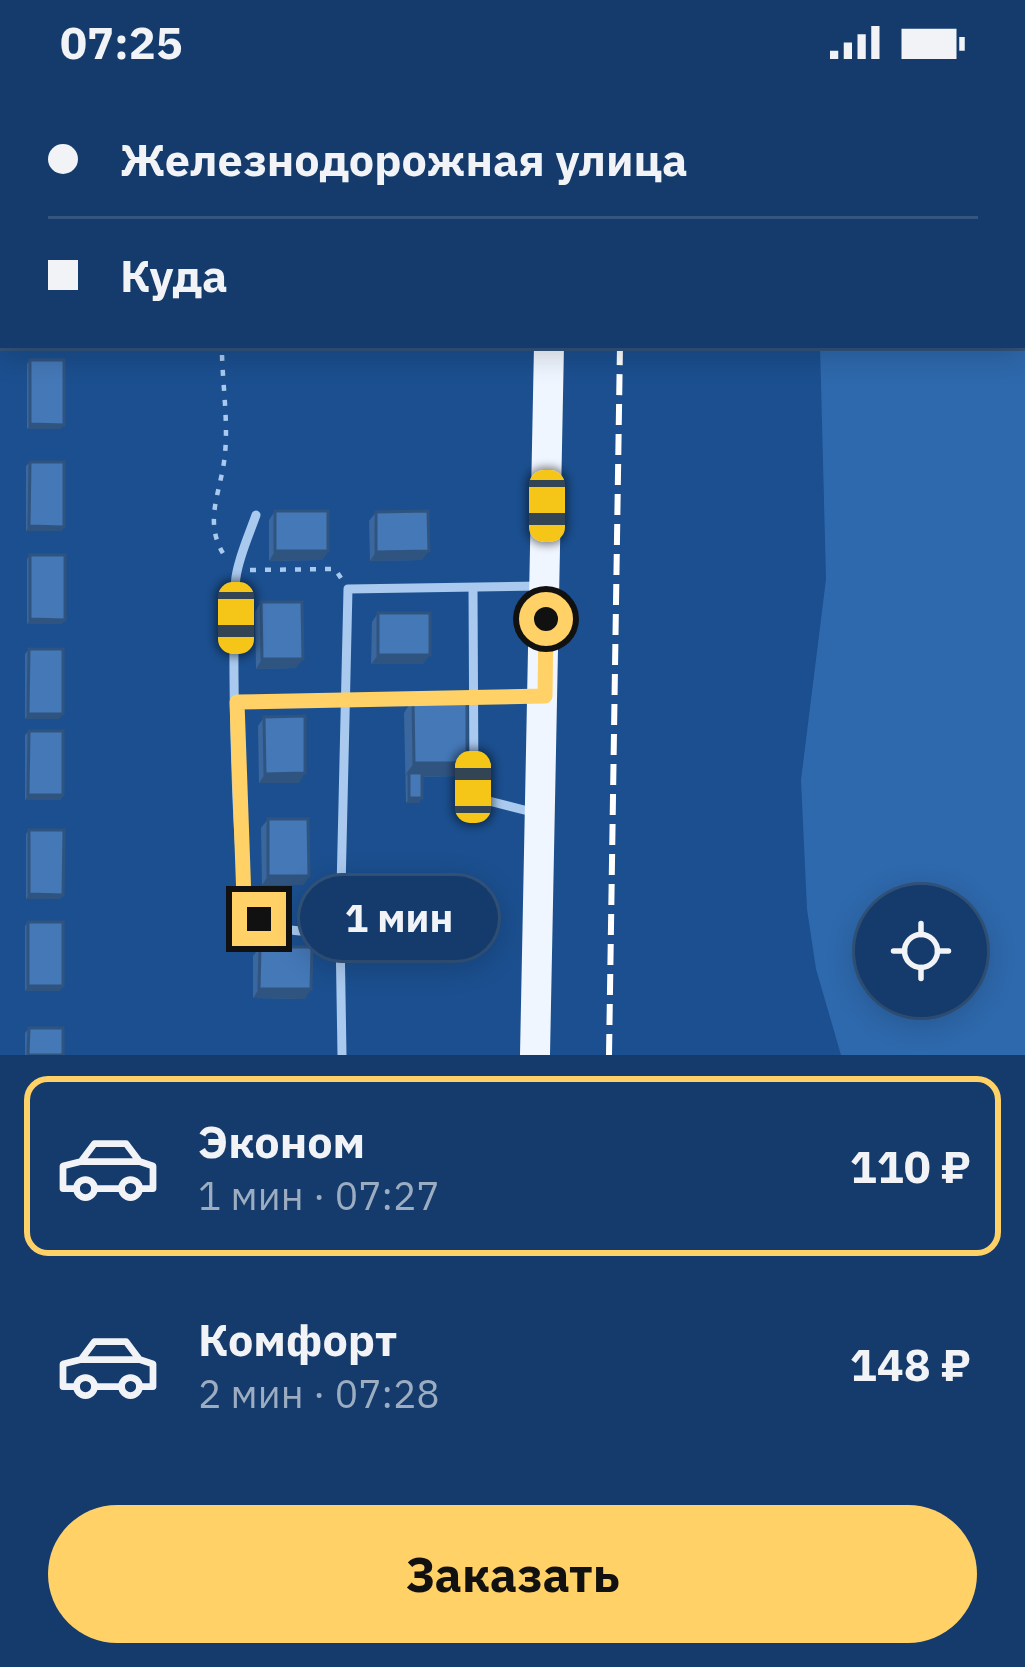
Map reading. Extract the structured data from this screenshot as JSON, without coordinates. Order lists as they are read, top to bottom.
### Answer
{
  "page": {
    "status": "07:25",
    "banner": ["Железнодорожная улица", "Куда"],
    "bubble": "1 мин",
    "list": [
      {
        "name": "Эконом",
        "note": "1 мин · 07:27",
        "value": "110 ₽"
      },
      {
        "name": "Комфорт",
        "note": "2 мин · 07:28",
        "value": "148 ₽"
      }
    ],
    "buttons": "Заказать"
  }
}
